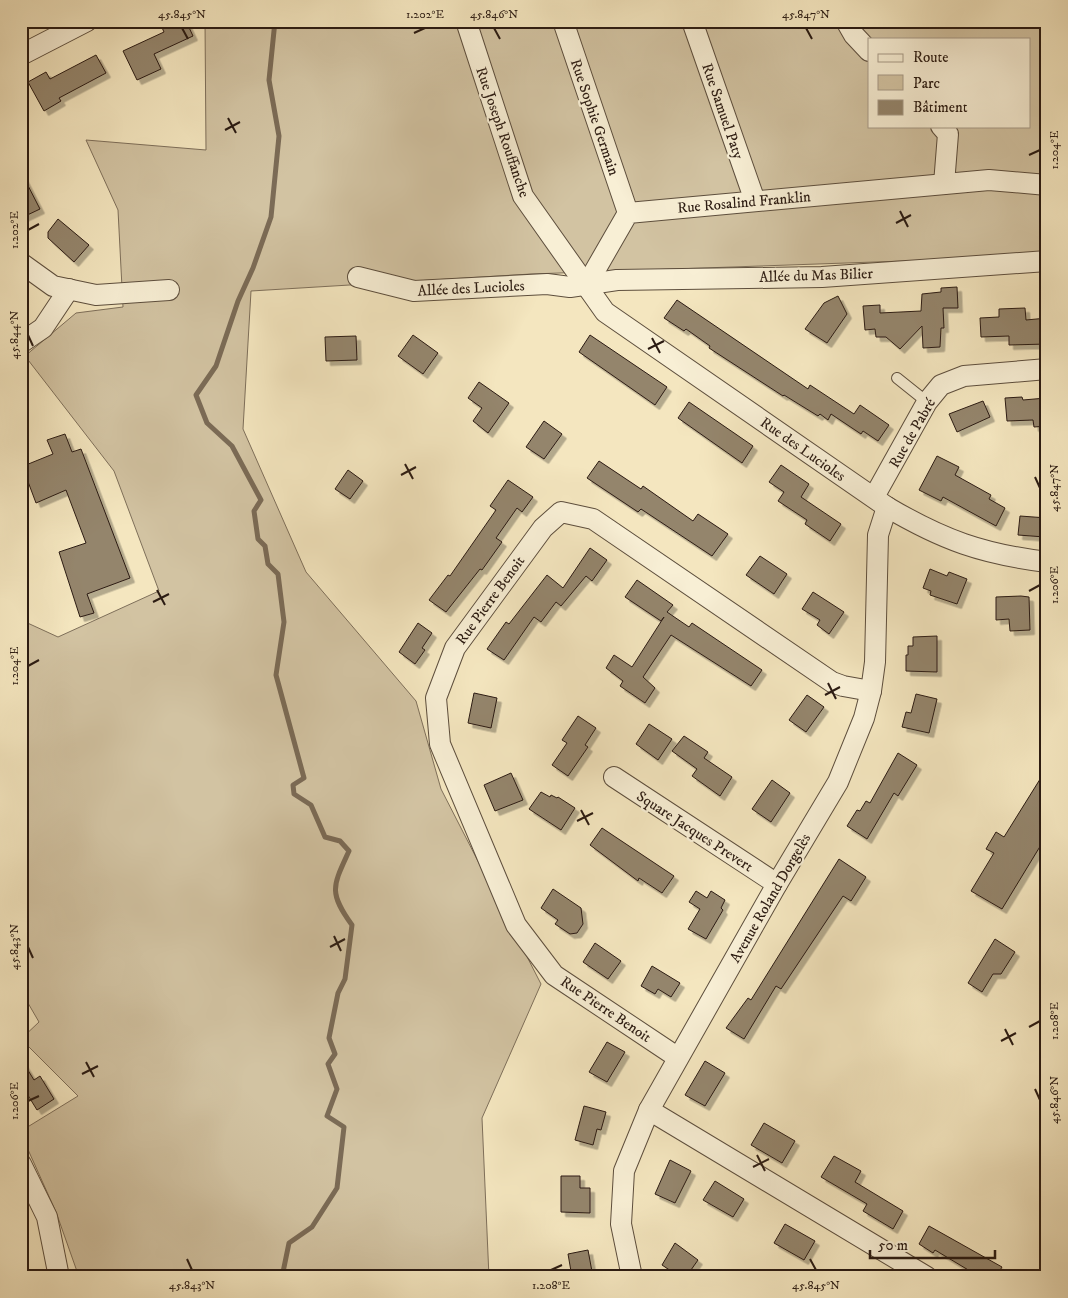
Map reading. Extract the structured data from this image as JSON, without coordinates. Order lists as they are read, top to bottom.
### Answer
{
  "streets": {
    "street": [
      "Rue Samuel Paty",
      "Rue Sophie Germain",
      "Rue Joseph Rouffanche",
      "Rue Rosalind Franklin",
      "Allée du Mas Bilier",
      "Allée des Lucioles",
      "Rue de Pabré",
      "Rue des Lucioles",
      "Rue Pierre Benoit",
      "Square Jacques Prevert",
      "Avenue Roland Dorgelès"
    ]
  },
  "crossings": [
    ["Rue Samuel Paty", "Rue Rosalind Franklin"],
    ["Rue Sophie Germain", "Rue Rosalind Franklin"],
    ["Rue Joseph Rouffanche", "Allée du Mas Bilier"],
    ["Rue Joseph Rouffanche", "Allée des Lucioles"],
    ["Rue Joseph Rouffanche", "Rue des Lucioles"],
    ["Allée du Mas Bilier", "Allée des Lucioles"],
    ["Allée du Mas Bilier", "Rue des Lucioles"],
    ["Allée des Lucioles", "Rue des Lucioles"],
    ["Rue de Pabré", "Rue des Lucioles"],
    ["Rue de Pabré", "Avenue Roland Dorgelès"],
    ["Rue des Lucioles", "Avenue Roland Dorgelès"],
    ["Rue Pierre Benoit", "Avenue Roland Dorgelès"],
    ["Square Jacques Prevert", "Avenue Roland Dorgelès"]
  ],
  "legend": ["Route", "Parc", "Bâtiment"],
  "scale_bar": "50 m",
  "coordinates": [
    "45.845°N",
    "1.202°E",
    "45.846°N",
    "45.847°N",
    "1.204°E",
    "45.844°N",
    "1.206°E",
    "45.843°N",
    "1.208°E"
  ]
}
